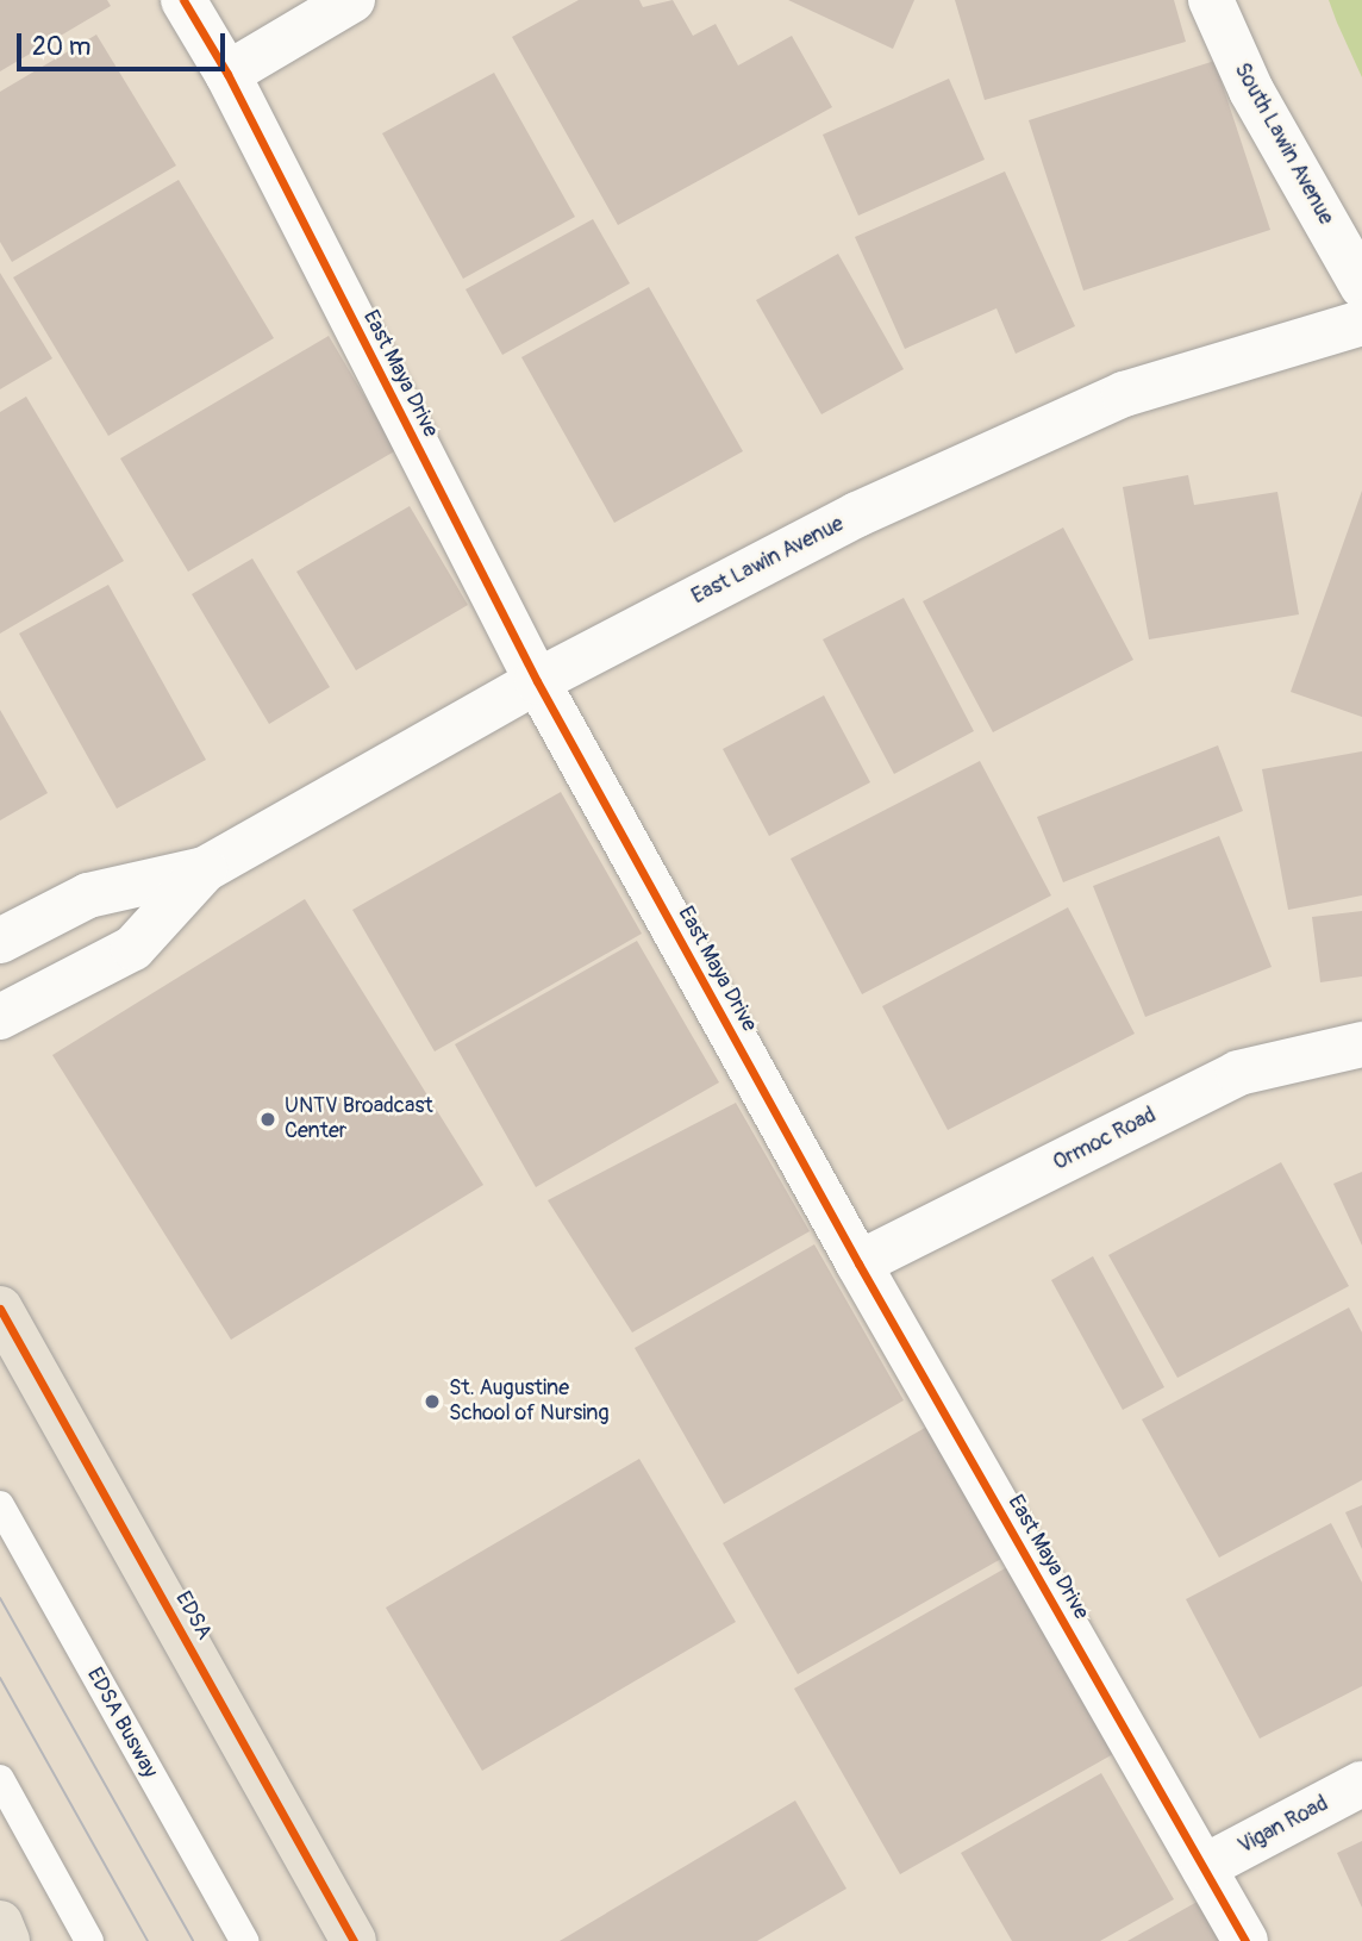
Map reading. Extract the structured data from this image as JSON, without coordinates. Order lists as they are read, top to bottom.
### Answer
{
  "streets": {
    "highway": ["EDSA"],
    "street": [
      "South Lawin Avenue",
      "East Maya Drive",
      "East Lawin Avenue",
      "Ormoc Road",
      "Vigan Road"
    ],
    "lane": ["EDSA Busway"]
  },
  "crossings": [
    ["East Maya Drive", "East Lawin Avenue"],
    ["East Maya Drive", "Ormoc Road"],
    ["East Maya Drive", "Vigan Road"]
  ],
  "places": ["UNTV Broadcast Center", "St. Augustine School of Nursing"],
  "scale_bar": "20 m"
}
